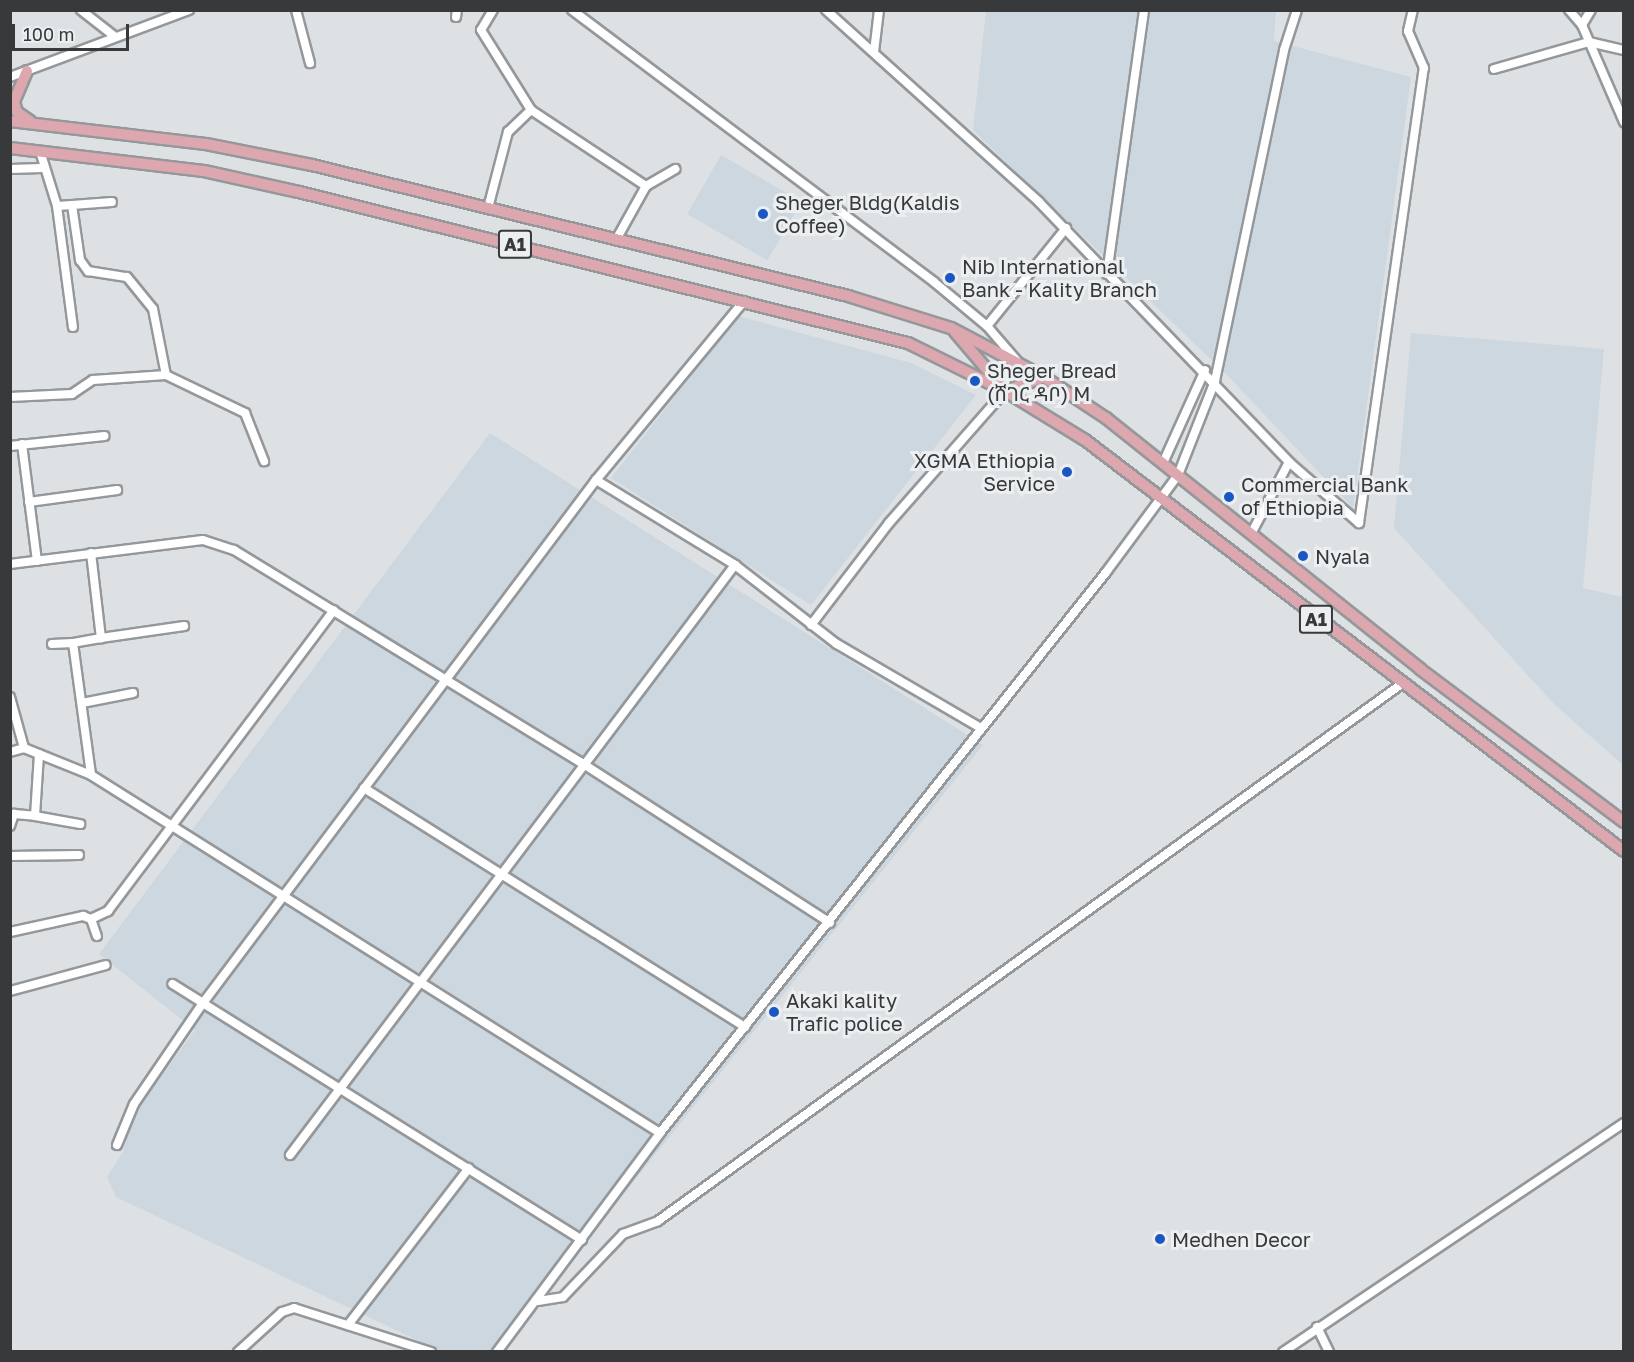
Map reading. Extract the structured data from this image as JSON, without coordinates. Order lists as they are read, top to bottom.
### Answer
{
  "streets": {
    "main road": ["A1"]
  },
  "places": [
    "Sheger Bldg(Kaldis Coffee)",
    "Nib International Bank - Kality Branch",
    "Sheger Bread (ሸገር ዳቦ) M",
    "XGMA Ethiopia Service",
    "Commercial Bank of Ethiopia",
    "Nyala",
    "Akaki kality Trafic police",
    "Medhen Decor"
  ],
  "scale_bar": "100 m"
}
